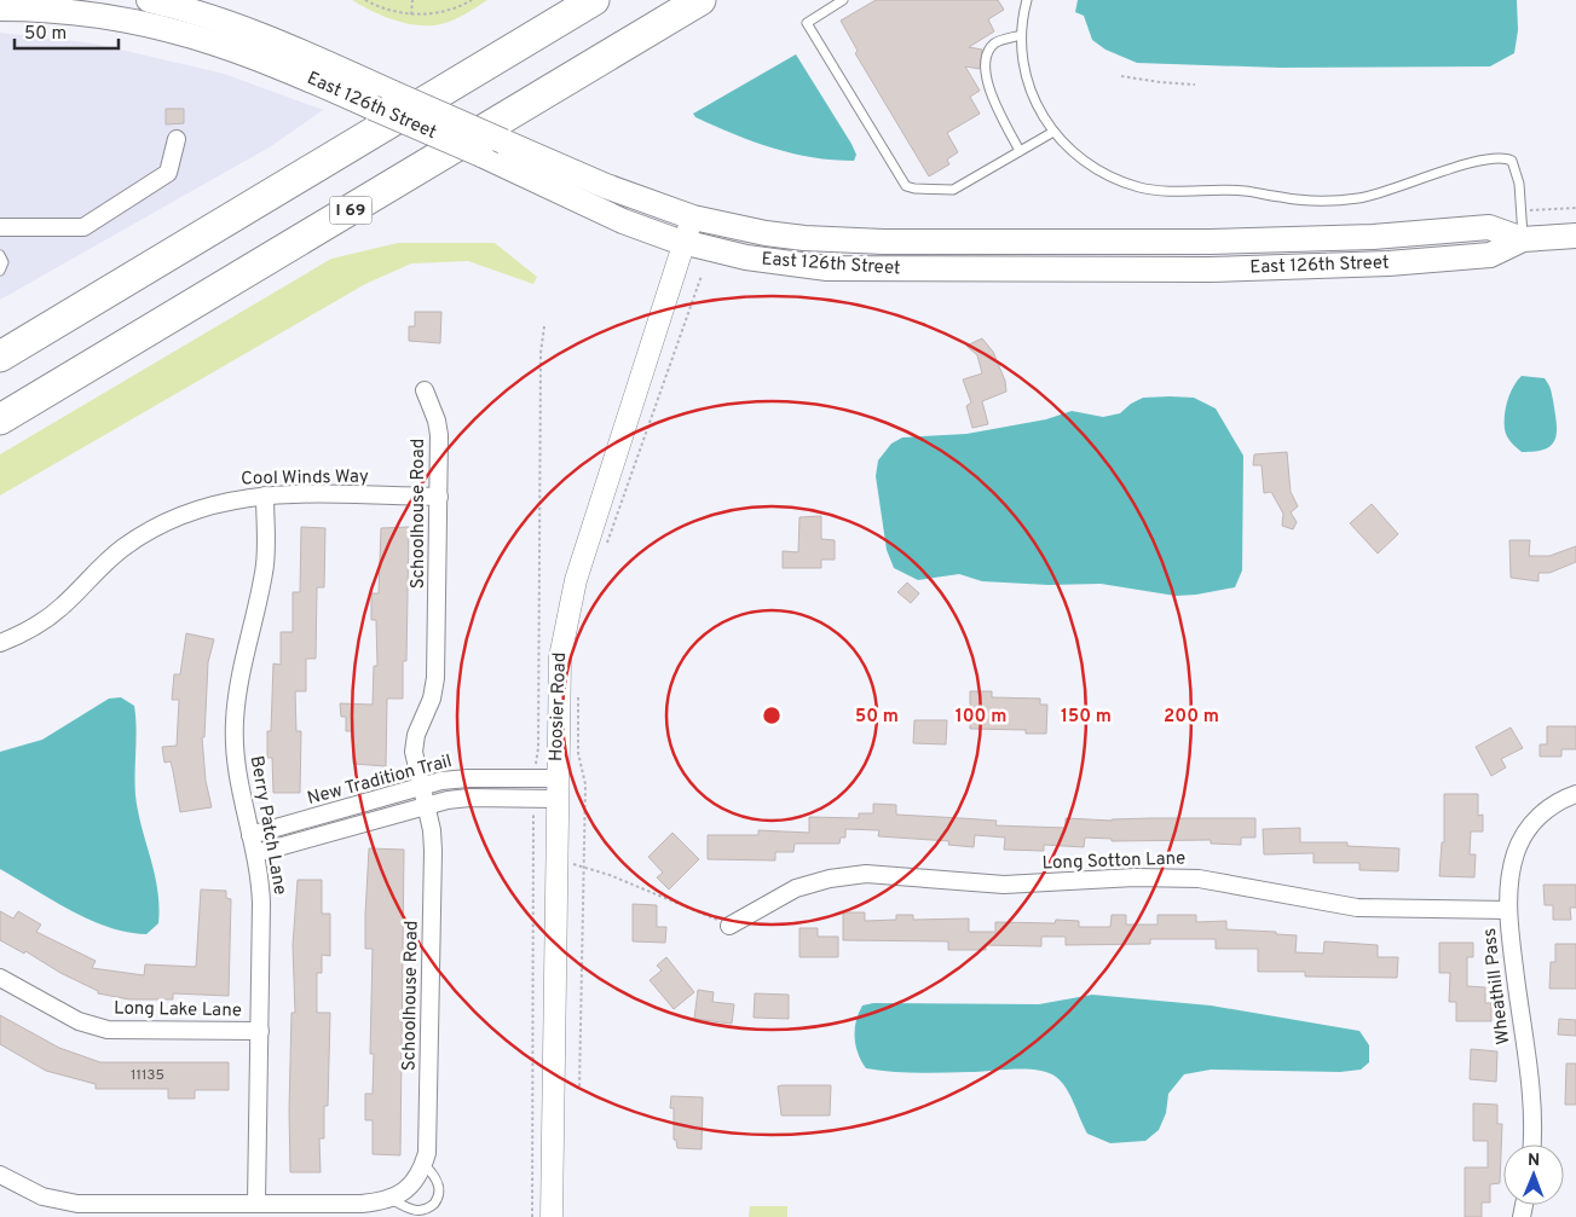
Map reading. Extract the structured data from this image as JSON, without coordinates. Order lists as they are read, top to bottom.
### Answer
{
  "streets": {
    "highway": ["I 69"],
    "main road": ["East 126th Street"],
    "street": [
      "Cool Winds Way",
      "Schoolhouse Road",
      "Hoosier Road",
      "New Tradition Trail",
      "Berry Patch Lane",
      "Long Sotton Lane",
      "Wheathill Pass",
      "Long Lake Lane"
    ]
  },
  "crossings": [
    ["East 126th Street", "Hoosier Road"],
    ["Cool Winds Way", "Schoolhouse Road"],
    ["Cool Winds Way", "Berry Patch Lane"],
    ["Schoolhouse Road", "New Tradition Trail"],
    ["Schoolhouse Road", "Berry Patch Lane"],
    ["Hoosier Road", "New Tradition Trail"],
    ["New Tradition Trail", "Berry Patch Lane"],
    ["Berry Patch Lane", "Long Lake Lane"],
    ["Long Sotton Lane", "Wheathill Pass"]
  ],
  "house_numbers": ["11135"],
  "scale_bar": "50 m",
  "north": "top",
  "rings": [
    "50 m",
    "100 m",
    "150 m",
    "200 m"
  ]
}
